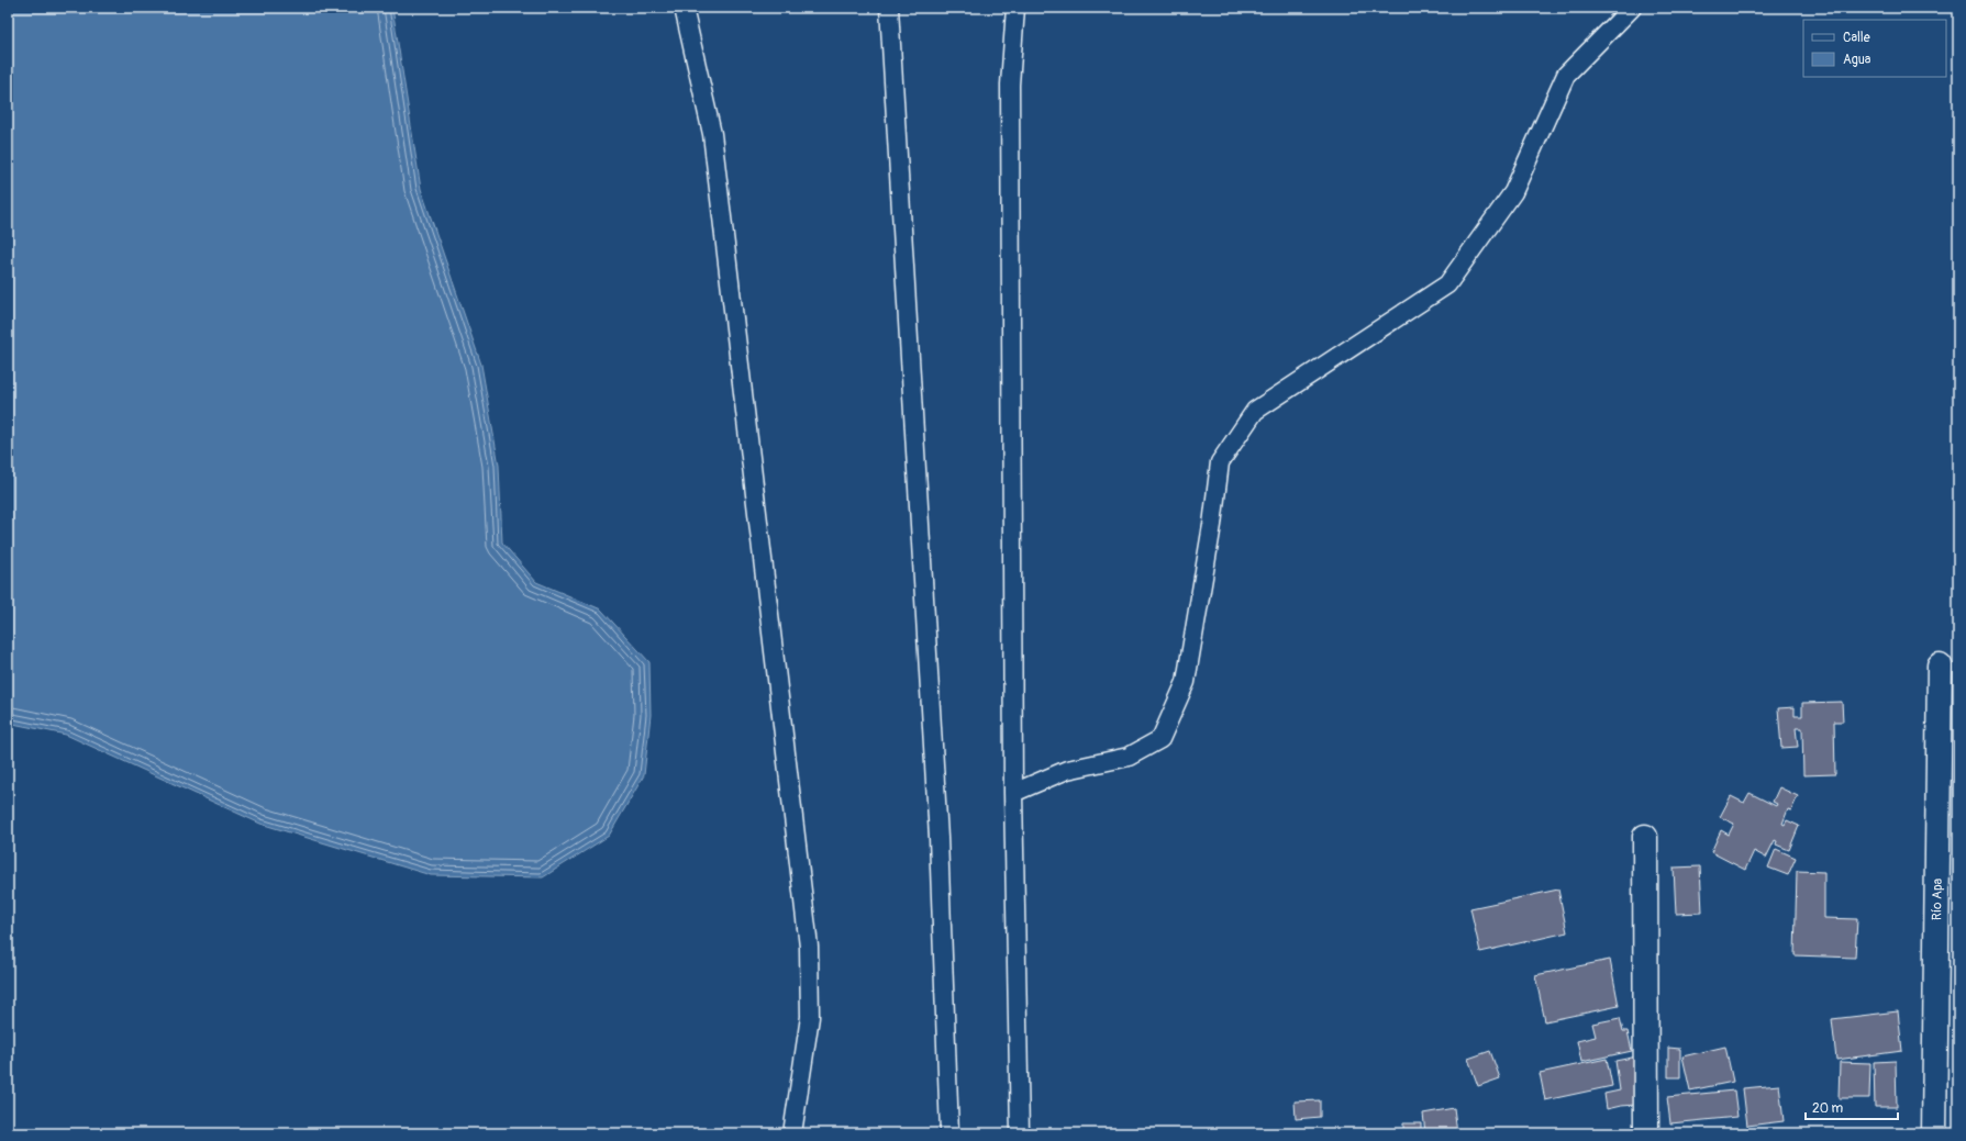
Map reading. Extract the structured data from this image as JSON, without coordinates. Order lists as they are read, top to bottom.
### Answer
{
  "streets": {
    "street": ["Río Apa"]
  },
  "legend": ["Calle", "Agua"],
  "scale_bar": "20 m"
}
